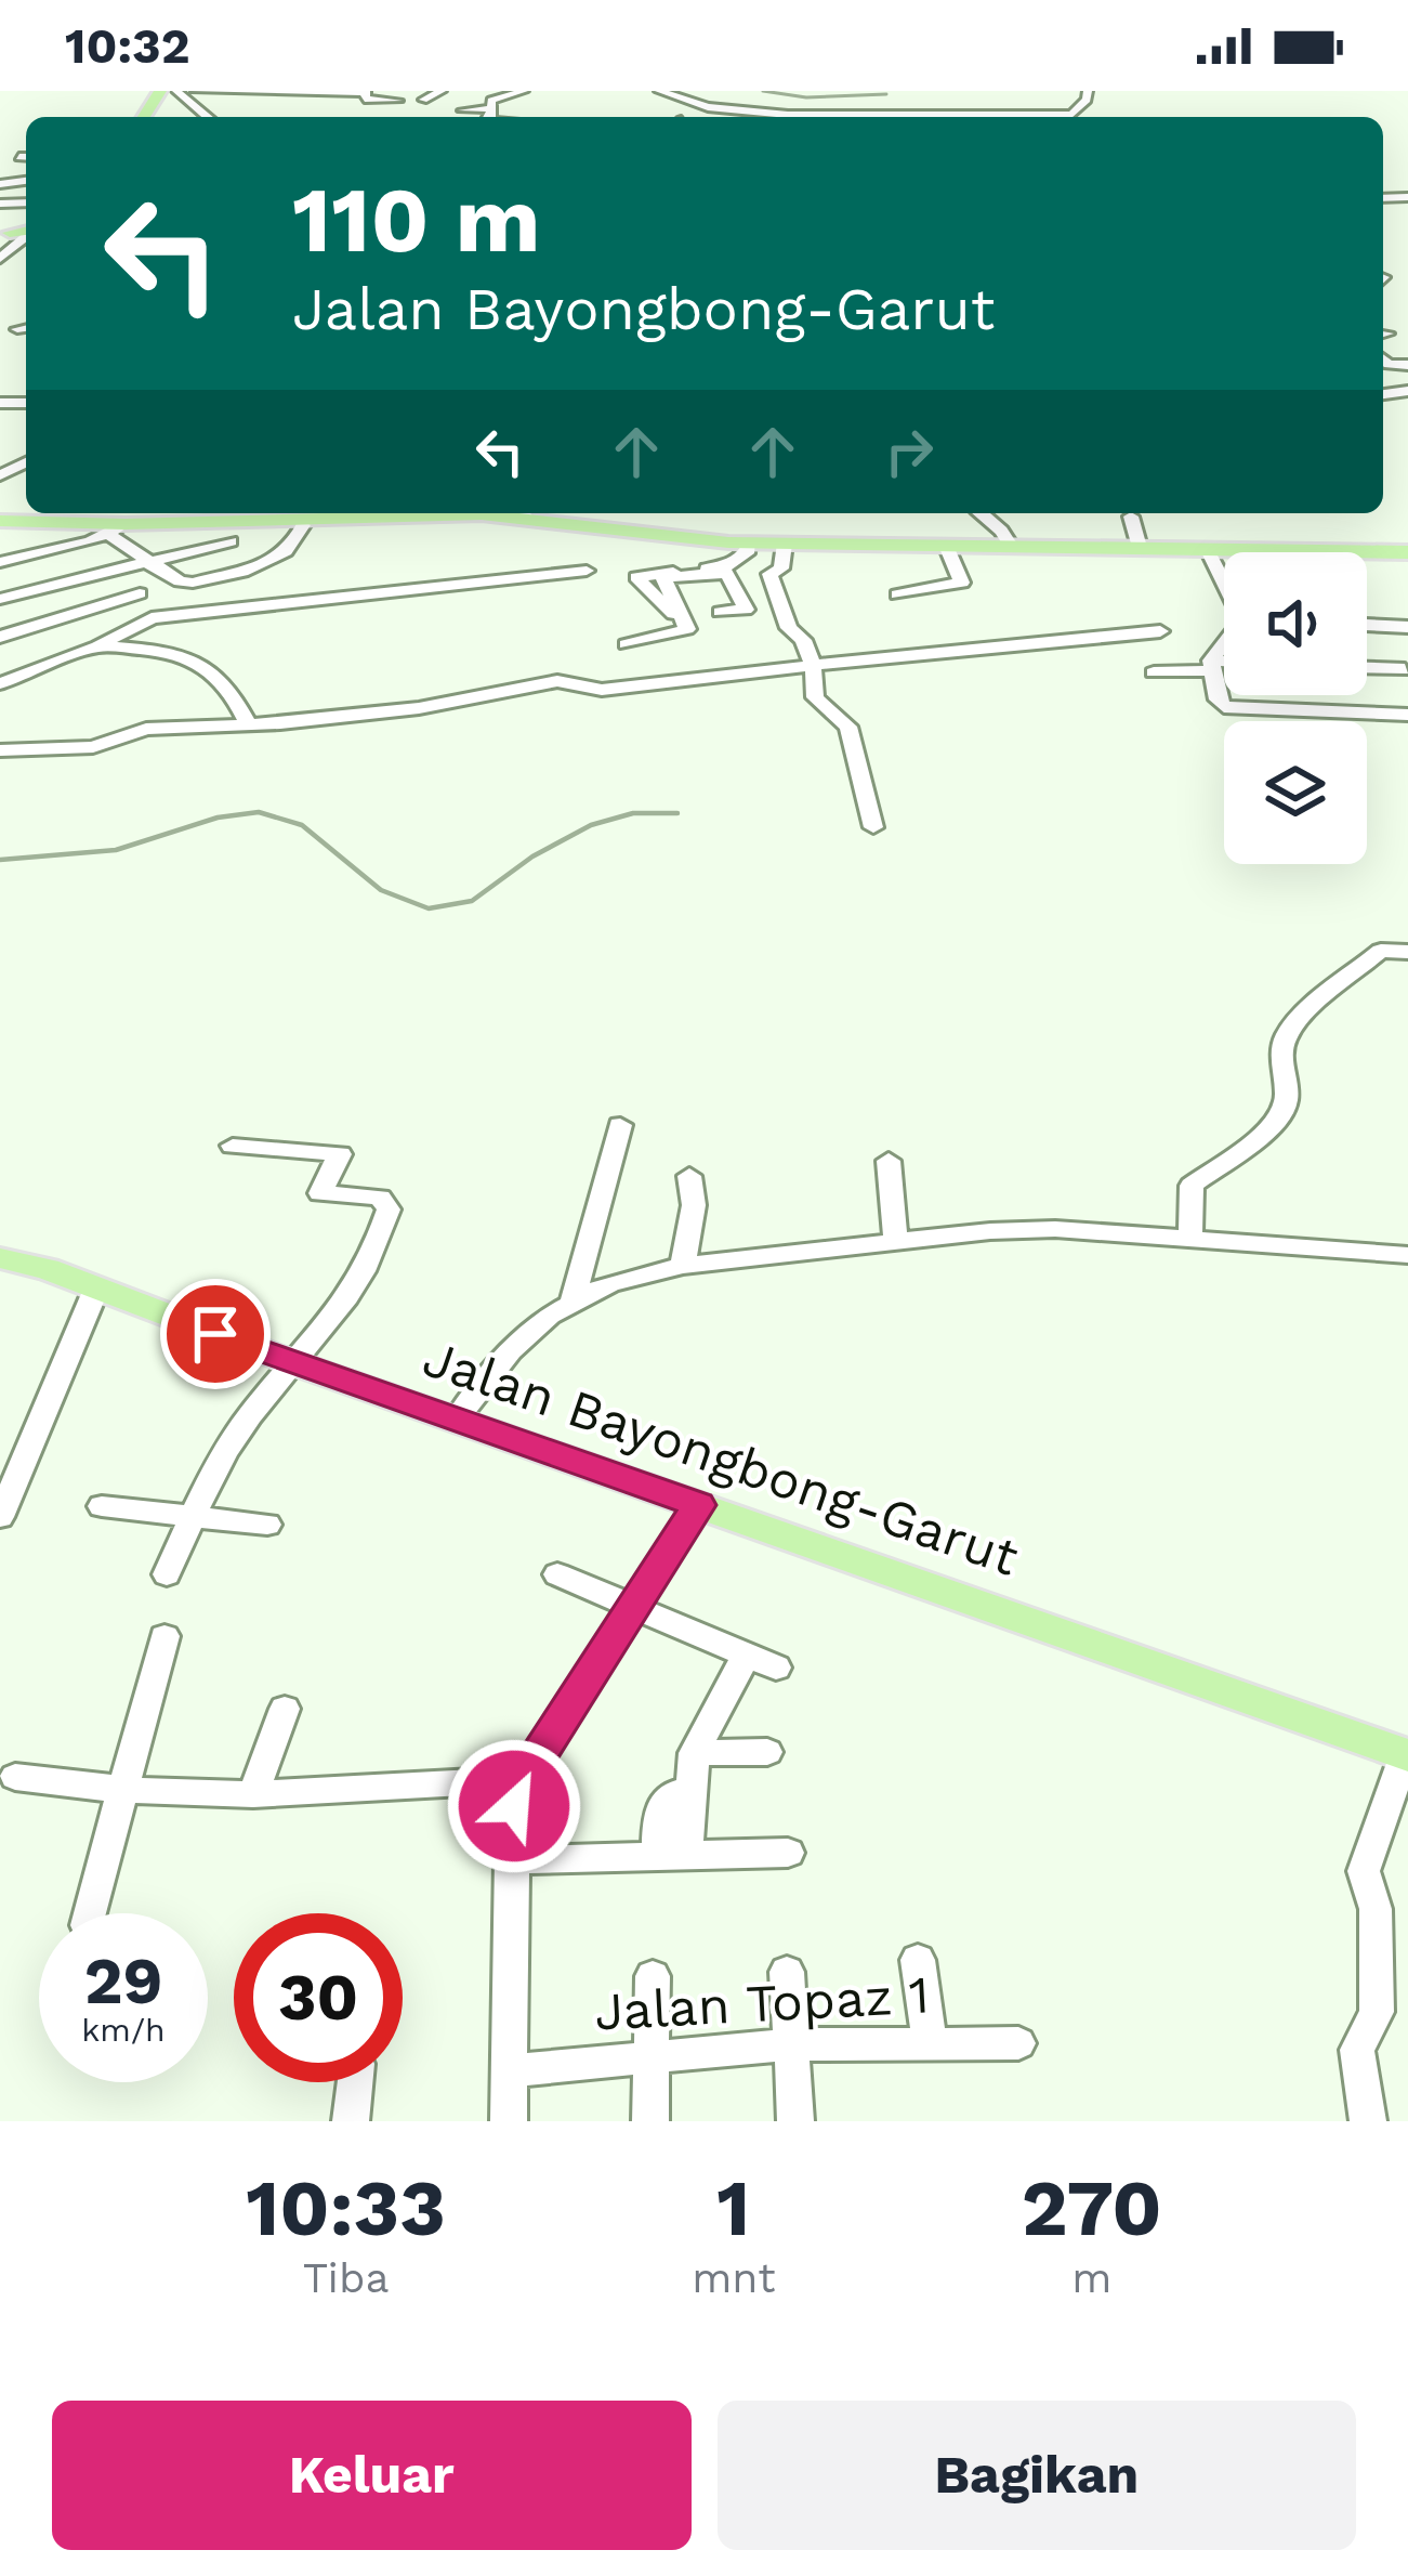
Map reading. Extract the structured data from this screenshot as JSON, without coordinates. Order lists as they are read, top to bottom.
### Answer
{
  "streets": {
    "main road": ["Jalan Bayongbong-Garut"],
    "street": ["Jalan Topaz 1"]
  },
  "page": {
    "status": "10:32",
    "turn": ["110 m", "Jalan Bayongbong-Garut"],
    "speed": "29 km/h",
    "limit": "30",
    "eta": [
      "10:33",
      "Tiba",
      "1",
      "mnt",
      "270",
      "m"
    ],
    "buttons": ["Keluar", "Bagikan"]
  }
}
